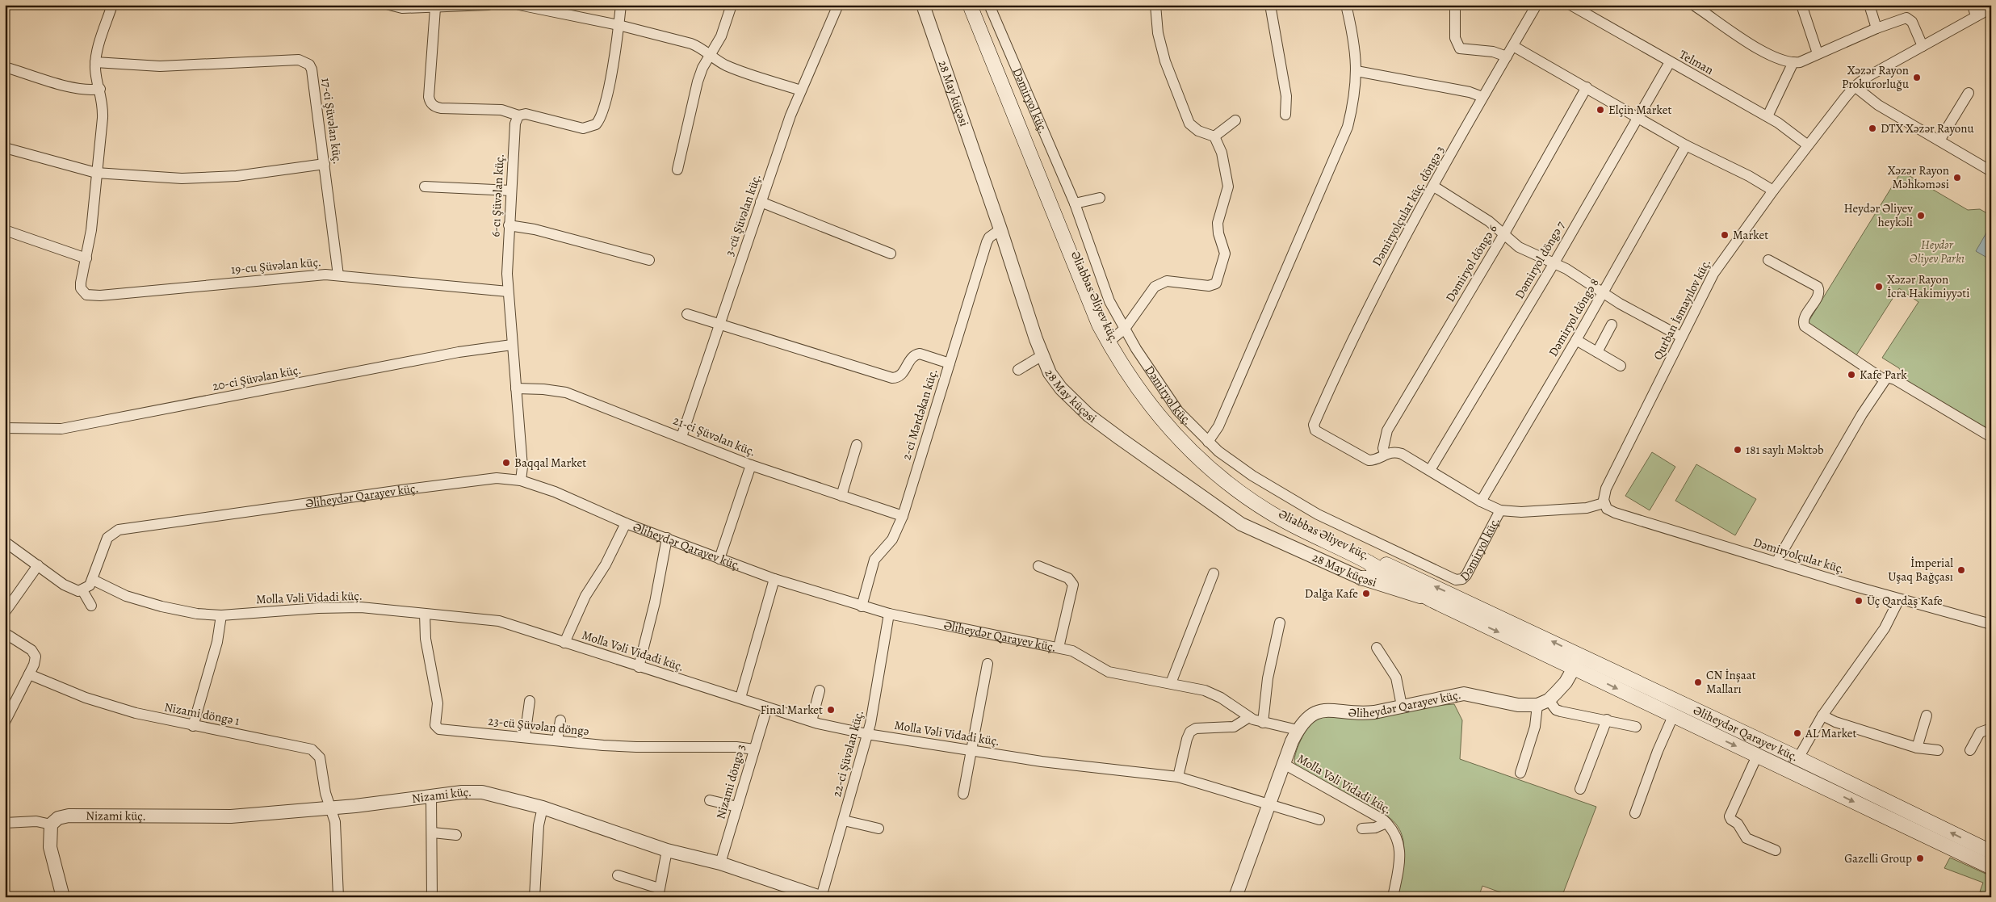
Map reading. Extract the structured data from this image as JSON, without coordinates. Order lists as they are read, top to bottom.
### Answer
{
  "streets": {
    "main road": ["Dəmiryol küç.", "Əliabbas Əliyev küç.", "Əliheydər Qarayev küç."],
    "street": [
      "Telman",
      "28 May küçəsi",
      "17-ci Şüvəlan küç.",
      "6-cı Şüvəlan küç.",
      "Dəmiryolçular küç. döngə 3",
      "3-cü Şüvəlan küç.",
      "Dəmiryol döngə 7",
      "Dəmiryol döngə 6",
      "19-cu Şüvəlan küç.",
      "Qurban İsmayılov küç.",
      "Dəmiryol döngə 8",
      "20-ci Şüvəlan küç.",
      "2-ci Mərdəkan küç.",
      "21-ci Şüvəlan küç.",
      "Dəmiryolçular küç.",
      "Molla Vəli Vidadi küç.",
      "Nizami döngə 1",
      "23-cü Şüvəlan döngə",
      "22-ci Şüvəlan küç.",
      "Nizami döngə 3",
      "Nizami küç."
    ]
  },
  "crossings": [
    ["Telman", "Dəmiryol döngə 7"],
    ["Telman", "Qurban İsmayılov küç."],
    ["28 May küçəsi", "Dəmiryol küç."],
    ["28 May küçəsi", "2-ci Mərdəkan küç."],
    ["28 May küçəsi", "Əliheydər Qarayev küç."],
    ["Dəmiryol küç.", "Əliheydər Qarayev küç."],
    ["17-ci Şüvəlan küç.", "19-cu Şüvəlan küç."],
    ["6-cı Şüvəlan küç.", "19-cu Şüvəlan küç."],
    ["6-cı Şüvəlan küç.", "20-ci Şüvəlan küç."],
    ["6-cı Şüvəlan küç.", "21-ci Şüvəlan küç."],
    ["6-cı Şüvəlan küç.", "Əliheydər Qarayev küç."],
    ["Dəmiryolçular küç. döngə 3", "Dəmiryol döngə 6"],
    ["3-cü Şüvəlan küç.", "21-ci Şüvəlan küç."],
    ["Əliabbas Əliyev küç.", "Əliheydər Qarayev küç."],
    ["Qurban İsmayılov küç.", "Dəmiryolçular küç."],
    ["2-ci Mərdəkan küç.", "21-ci Şüvəlan küç."],
    ["2-ci Mərdəkan küç.", "Əliheydər Qarayev küç."],
    ["Əliheydər Qarayev küç.", "Molla Vəli Vidadi küç."],
    ["Əliheydər Qarayev küç.", "22-ci Şüvəlan küç."],
    ["Molla Vəli Vidadi küç.", "23-cü Şüvəlan döngə"],
    ["Molla Vəli Vidadi küç.", "22-ci Şüvəlan küç."],
    ["Molla Vəli Vidadi küç.", "Nizami döngə 3"],
    ["Nizami döngə 1", "Nizami küç."],
    ["23-cü Şüvəlan döngə", "Nizami döngə 3"],
    ["22-ci Şüvəlan küç.", "Nizami küç."],
    ["Nizami döngə 3", "Nizami küç."]
  ],
  "one_way": ["Əliabbas Əliyev küç."],
  "parks": ["Heydər Əliyev Parkı"],
  "places": [
    "Xəzər Rayon Prokurorluğu",
    "Elçin Market",
    "DTX Xəzər Rayonu",
    "Xəzər Rayon Məhkəməsi",
    "Heydər Əliyev heykəli",
    "Market",
    "Xəzər Rayon İcra Hakimiyyəti",
    "Kafe Park",
    "181 saylı Məktəb",
    "Baqqal Market",
    "İmperial Uşaq Bağçası",
    "Dalğa Kafe",
    "Üç Qardaş Kafe",
    "CN İnşaat Malları",
    "Final Market",
    "AL Market",
    "Gazelli Group"
  ]
}
